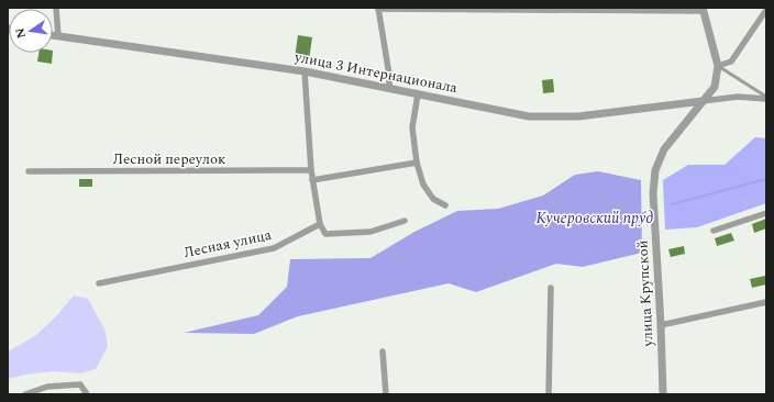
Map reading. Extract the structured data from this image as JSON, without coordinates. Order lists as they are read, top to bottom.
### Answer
{
  "streets": {
    "street": [
      "улица 3 Интернационала",
      "Лесной переулок",
      "Лесная улица",
      "улица Крупской"
    ]
  },
  "crossings": [
    ["улица 3 Интернационала", "улица Крупской"]
  ],
  "water": ["Кучеровский пруд"],
  "north": "left"
}
